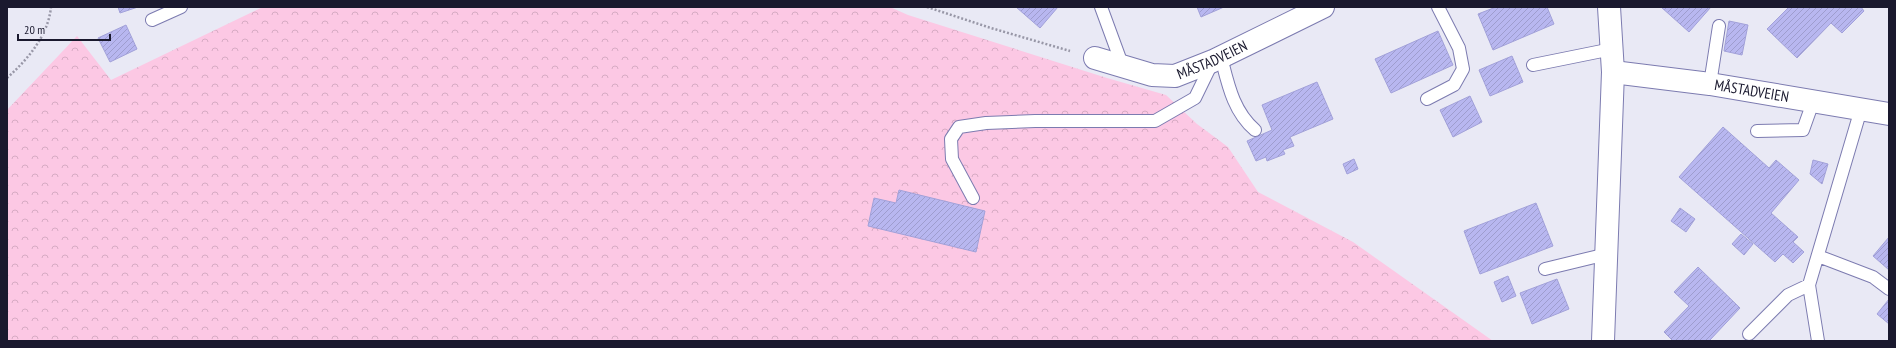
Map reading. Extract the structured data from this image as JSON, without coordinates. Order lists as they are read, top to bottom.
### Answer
{
  "streets": {
    "street": ["MÅSTADVEIEN"]
  },
  "scale_bar": "20 m"
}
